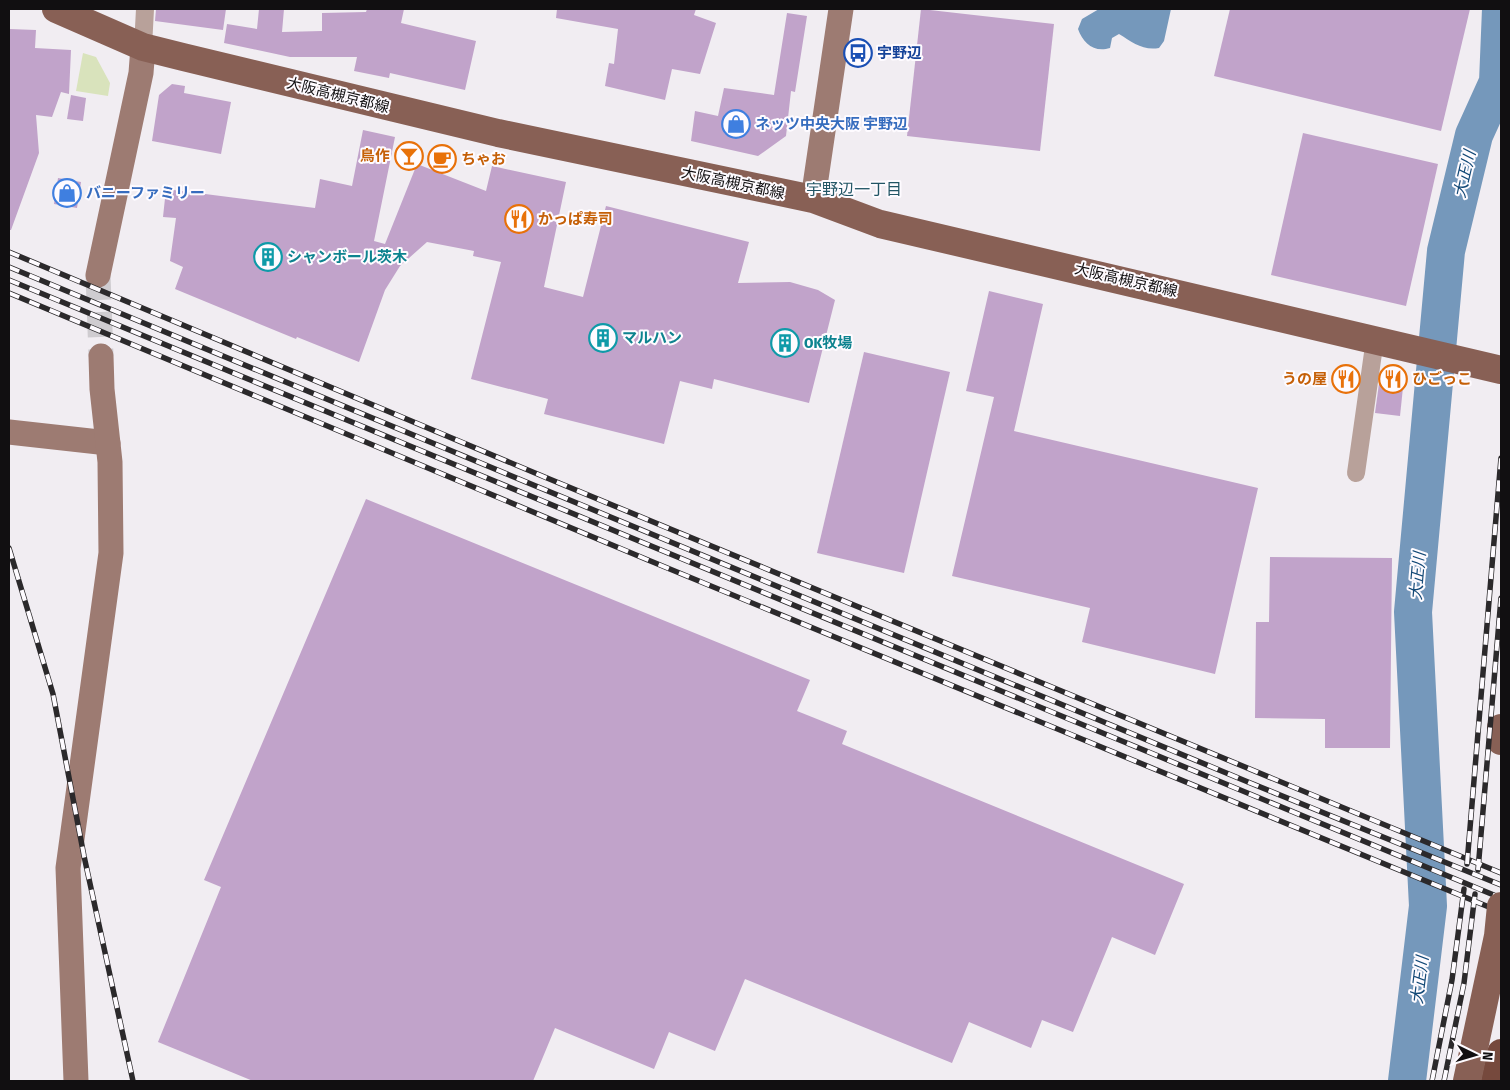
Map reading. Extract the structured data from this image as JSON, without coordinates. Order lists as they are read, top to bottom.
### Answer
{
  "streets": {
    "main road": ["大阪高槻京都線"]
  },
  "districts": ["宇野辺一丁目"],
  "water": ["大正川"],
  "places": {
    "bus stop": ["宇野辺"],
    "shop": ["ネッツ中央大阪 宇野辺", "バニーファミリー"],
    "bar": ["鳥作"],
    "cafe": ["ちゃお"],
    "restaurant": ["かっぱ寿司", "うの屋", "ひごっこ"],
    "building": ["シャンボール茨木", "マルハン", "OK牧場"]
  },
  "north": "right"
}
